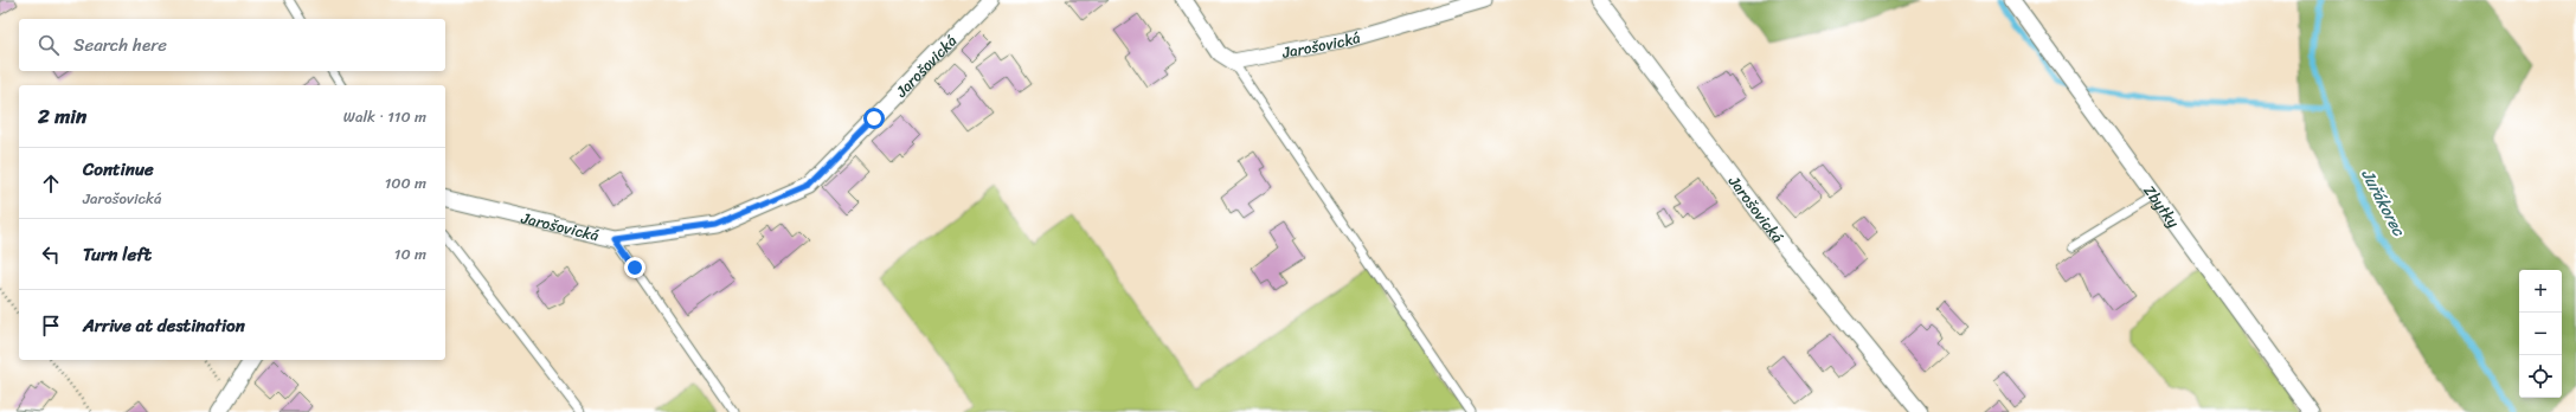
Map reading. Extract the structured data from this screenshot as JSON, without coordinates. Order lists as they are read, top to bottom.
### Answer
{
  "streets": {
    "street": ["Jarošovická", "Zbytky"]
  },
  "water": ["Juřákorec"],
  "page": {
    "search": "Search here",
    "heading": ["2 min", "Walk · 110 m"],
    "list": [
      ["Continue", "Jarošovická", "100 m"],
      ["Turn left", "10 m"],
      "Arrive at destination"
    ],
    "map_buttons": ["+", "−"]
  }
}
